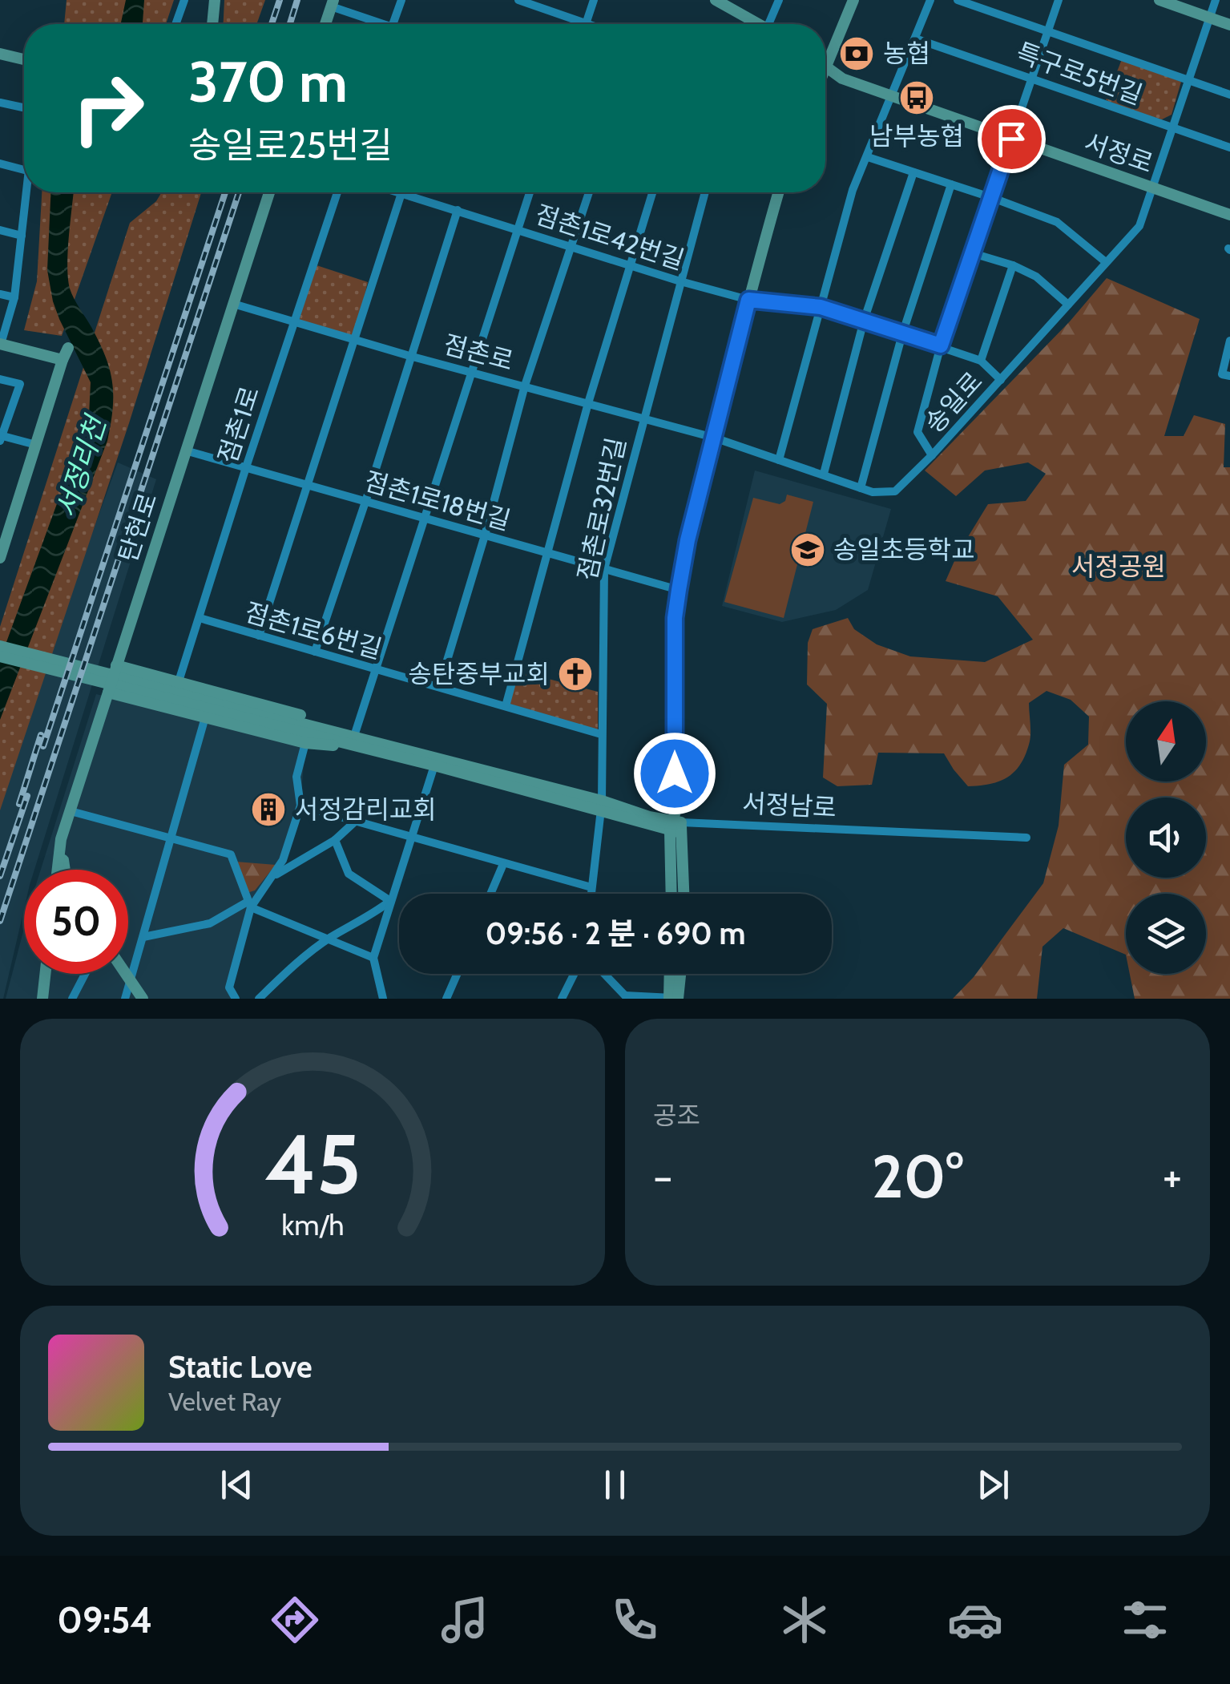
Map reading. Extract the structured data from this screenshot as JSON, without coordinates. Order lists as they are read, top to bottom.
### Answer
{
  "streets": {
    "street": [
      "특구로5번길",
      "서정로",
      "점촌1로42번길",
      "점촌로",
      "송일로",
      "점촌1로",
      "점촌1로18번길",
      "점촌로32번길",
      "탄현로",
      "점촌1로6번길",
      "서정남로"
    ]
  },
  "crossings": [
    ["특구로5번길", "송일로"],
    ["서정로", "송일로"],
    ["점촌1로42번길", "점촌로32번길"],
    ["점촌로", "송일로"],
    ["점촌로", "점촌1로"],
    ["점촌로", "점촌로32번길"],
    ["점촌로", "탄현로"],
    ["점촌1로", "점촌1로18번길"],
    ["점촌1로", "점촌1로6번길"],
    ["점촌1로18번길", "점촌로32번길"],
    ["점촌1로18번길", "탄현로"],
    ["점촌로32번길", "점촌1로6번길"],
    ["점촌로32번길", "서정남로"]
  ],
  "water": ["서정리천"],
  "parks": ["서정공원"],
  "places": {
    "bank": ["농협"],
    "bus stop": ["남부농협"],
    "school or university": ["송일초등학교"],
    "church": ["송탄중부교회"],
    "building": ["서정감리교회"]
  },
  "north": "top",
  "page": {
    "turn": ["370 m", "송일로25번길"],
    "limit": "50",
    "trip": "09:56 · 2 분 · 690 m",
    "tile": "공조",
    "heat": ["−", "20°", "+"],
    "song": ["Static Love", "Velvet Ray"],
    "tabs": "09:54",
    "gauge": ["45", "km/h"]
  }
}
